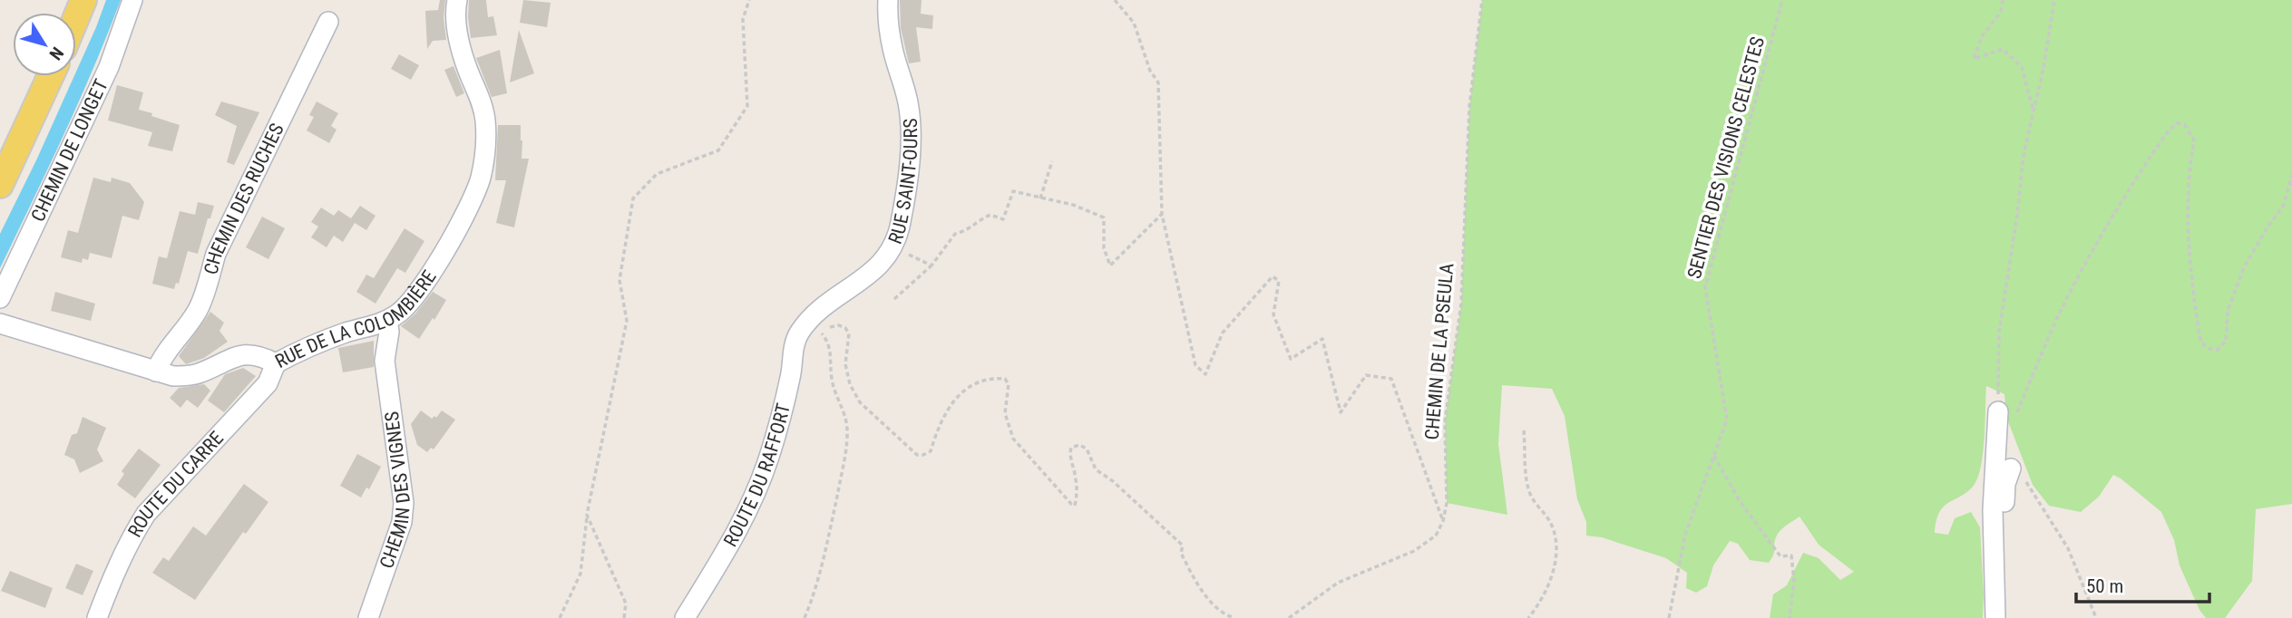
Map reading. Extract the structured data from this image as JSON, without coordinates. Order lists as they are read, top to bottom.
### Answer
{
  "streets": {
    "street": [
      "CHEMIN DE LONGET",
      "RUE SAINT-OURS",
      "CHEMIN DES RUCHES",
      "RUE DE LA COLOMBIÈRE",
      "ROUTE DU RAFFORT",
      "ROUTE DU CARRE",
      "CHEMIN DES VIGNES"
    ],
    "path": ["SENTIER DES VISIONS CELESTES", "CHEMIN DE LA PSEULA"]
  },
  "crossings": [
    ["RUE SAINT-OURS", "ROUTE DU RAFFORT"],
    ["CHEMIN DES RUCHES", "RUE DE LA COLOMBIÈRE"],
    ["RUE DE LA COLOMBIÈRE", "ROUTE DU CARRE"],
    ["RUE DE LA COLOMBIÈRE", "CHEMIN DES VIGNES"]
  ],
  "scale_bar": "50 m",
  "north": "bottom right"
}
